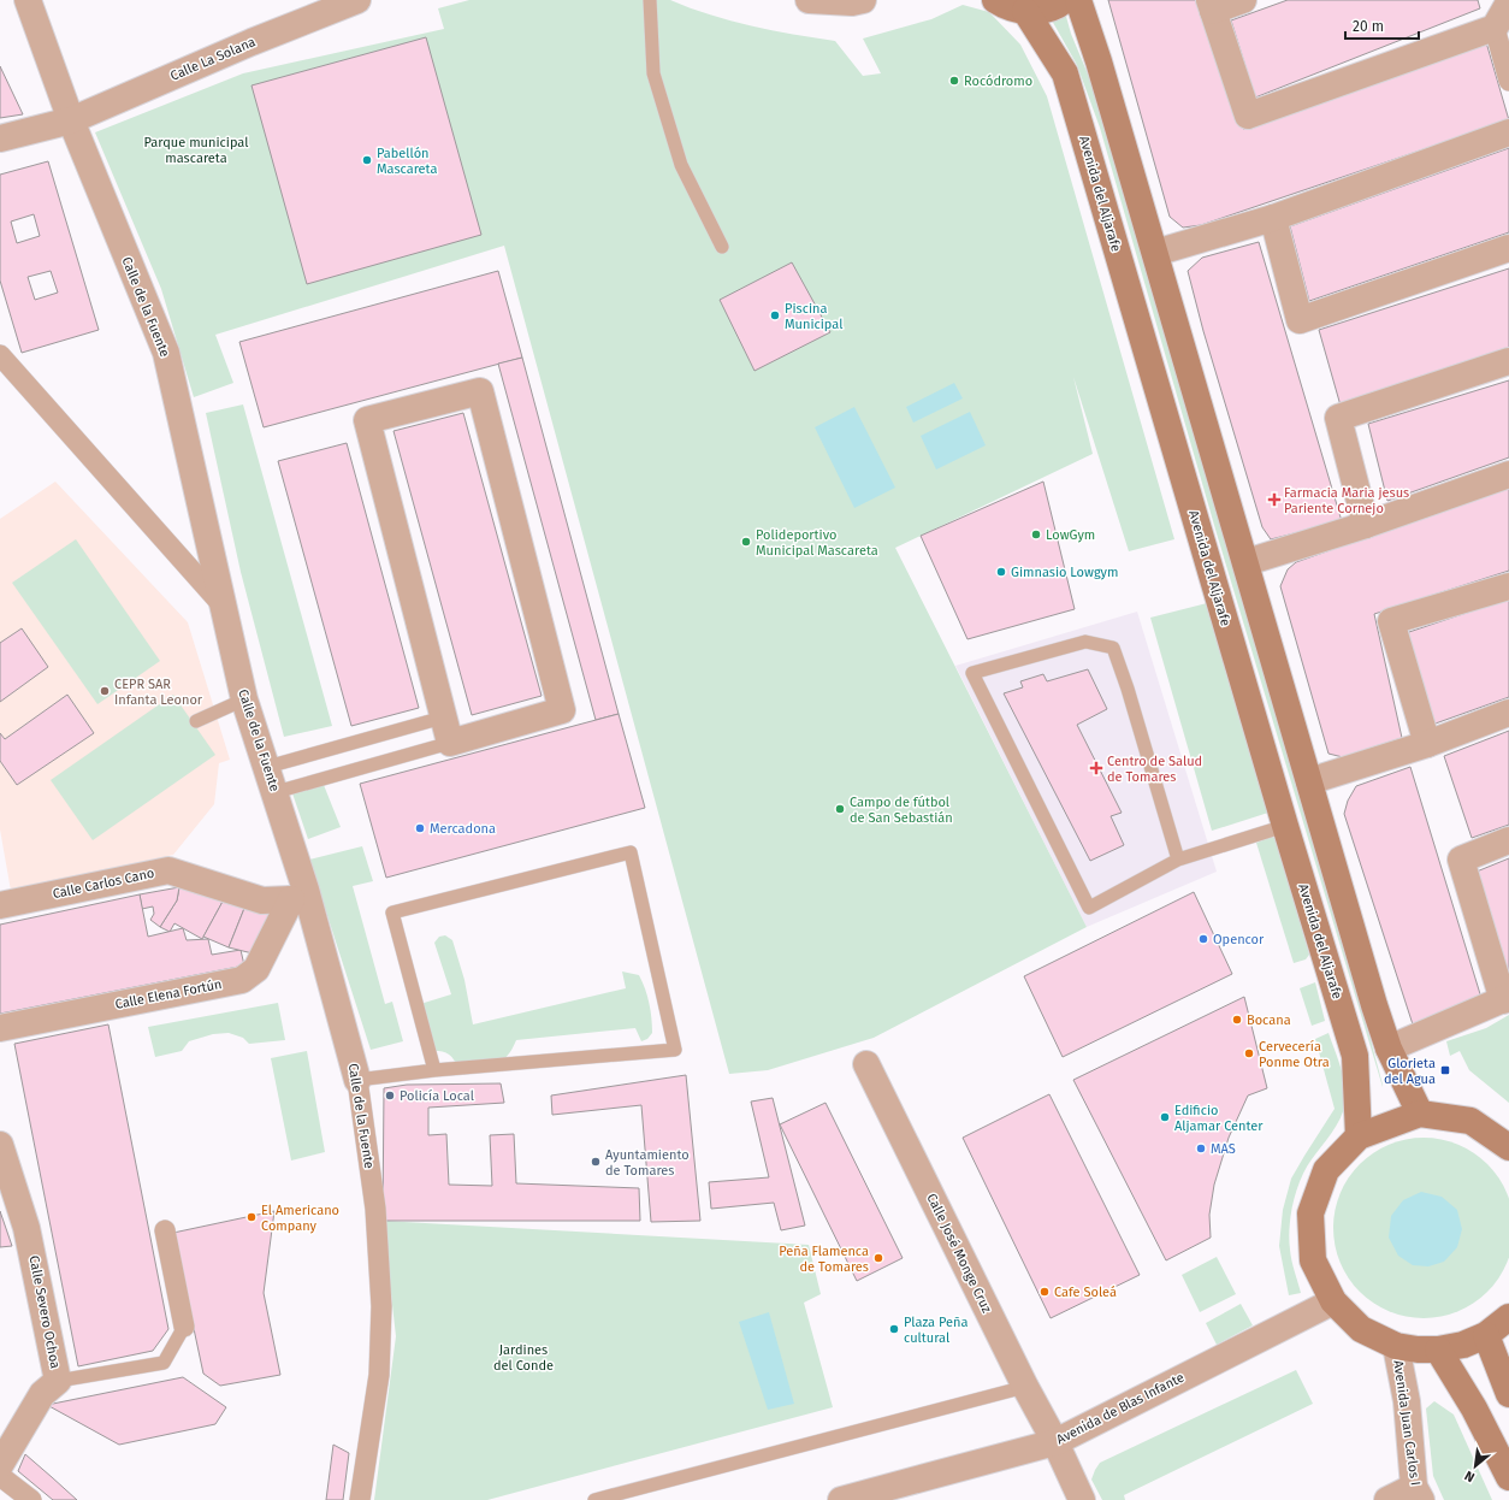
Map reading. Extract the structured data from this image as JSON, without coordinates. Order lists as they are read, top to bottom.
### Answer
{
  "streets": {
    "main road": ["Avenida del Aljarafe"],
    "street": [
      "Calle La Solana",
      "Calle de la Fuente",
      "Calle Carlos Cano",
      "Calle Elena Fortún",
      "Calle José Monge Cruz",
      "Calle Severo Ochoa",
      "Avenida de Blas Infante",
      "Avenida Juan Carlos I"
    ]
  },
  "crossings": [
    ["Calle La Solana", "Calle de la Fuente"],
    ["Calle de la Fuente", "Calle Carlos Cano"],
    ["Calle de la Fuente", "Calle Elena Fortún"],
    ["Calle Carlos Cano", "Calle Elena Fortún"],
    ["Calle José Monge Cruz", "Avenida de Blas Infante"]
  ],
  "parks": ["Parque municipal mascareta", "Jardines del Conde"],
  "places": {
    "other": [
      "Rocódromo",
      "Pabellón Mascareta",
      "Piscina Municipal",
      "LowGym",
      "Polideportivo Municipal Mascareta",
      "Gimnasio Lowgym",
      "CEPR SAR Infanta Leonor",
      "Campo de fútbol de San Sebastián",
      "Mercadona",
      "Opencor",
      "Bocana",
      "Cervecería Ponme Otra",
      "Policía Local",
      "Edificio Aljamar Center",
      "MAS",
      "Ayuntamiento de Tomares",
      "El Americano Company",
      "Peña Flamenca de Tomares",
      "Cafe Soleá",
      "Plaza Peña cultural"
    ],
    "health": ["Farmacia Maria jesus Pariente Cornejo", "Centro de Salud de Tomares"],
    "transit": ["Glorieta del Agua"]
  },
  "scale_bar": "20 m",
  "north": "bottom left"
}
